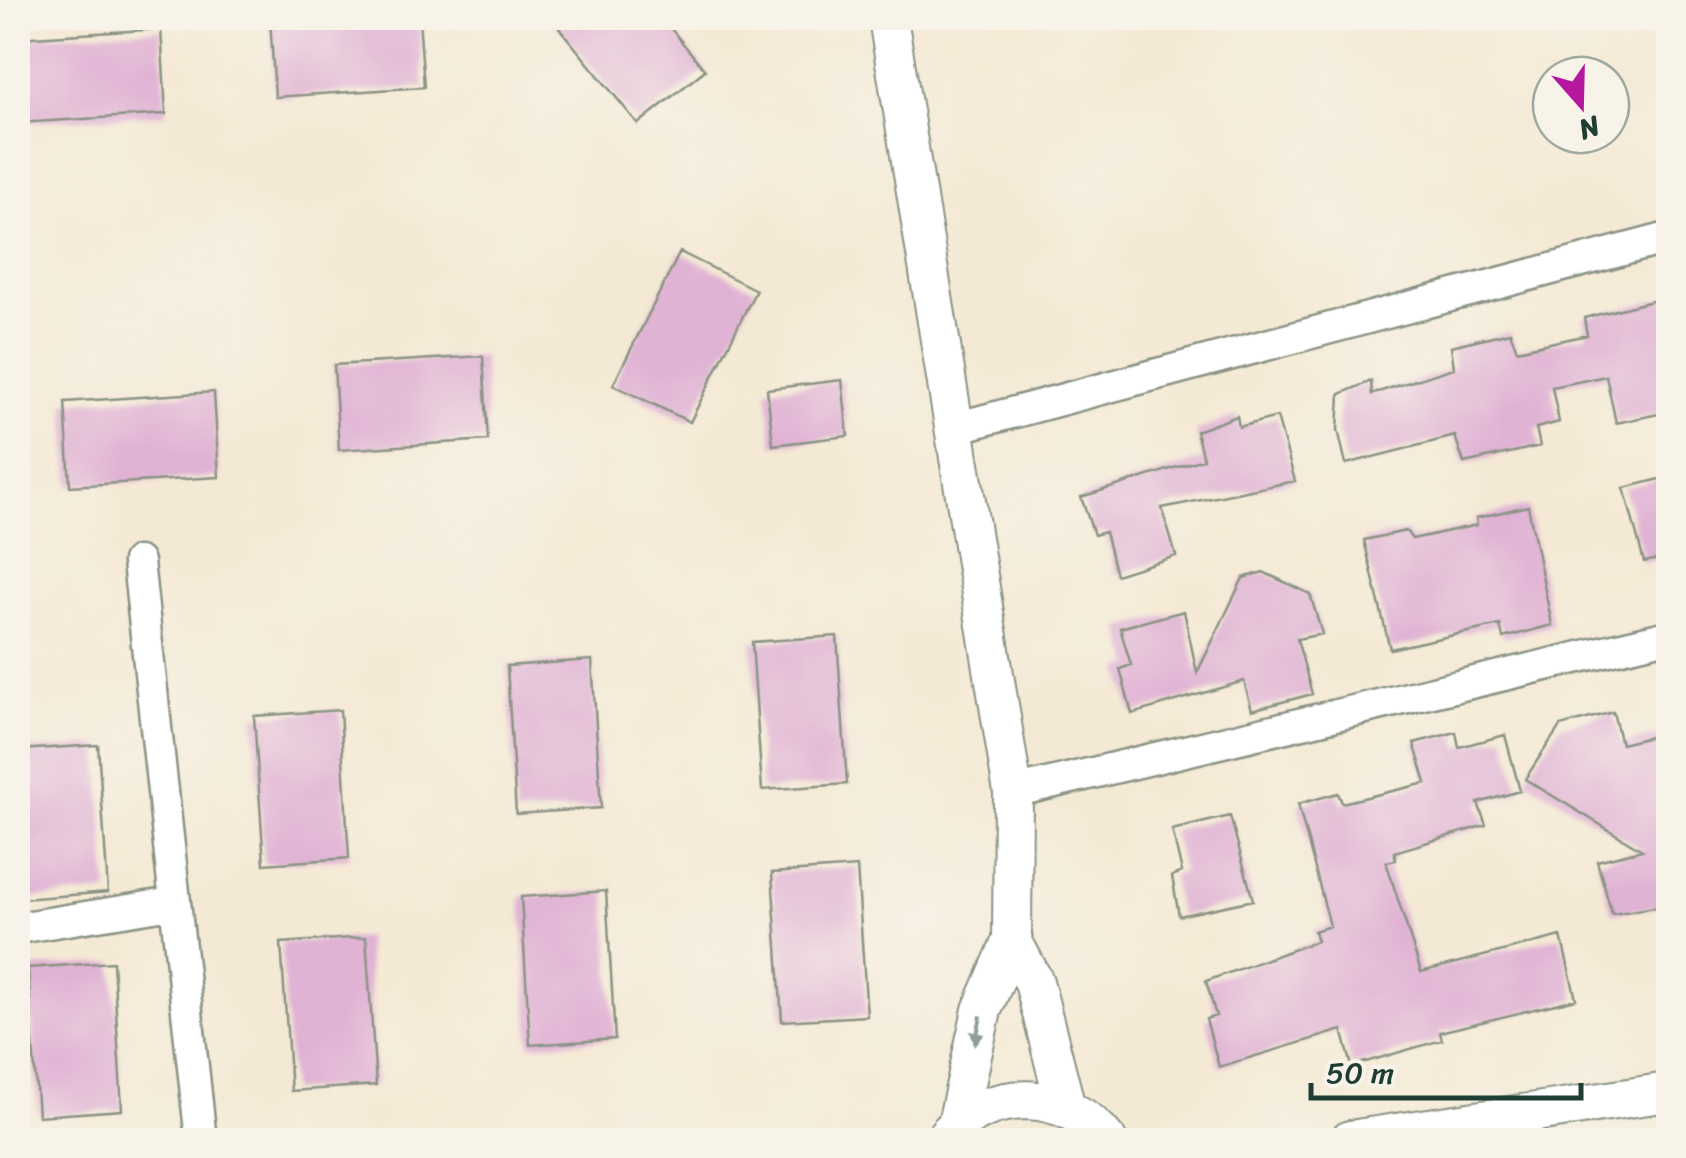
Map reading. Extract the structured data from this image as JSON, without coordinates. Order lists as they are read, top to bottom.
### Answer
{
  "scale_bar": "50 m",
  "north": "bottom"
}
